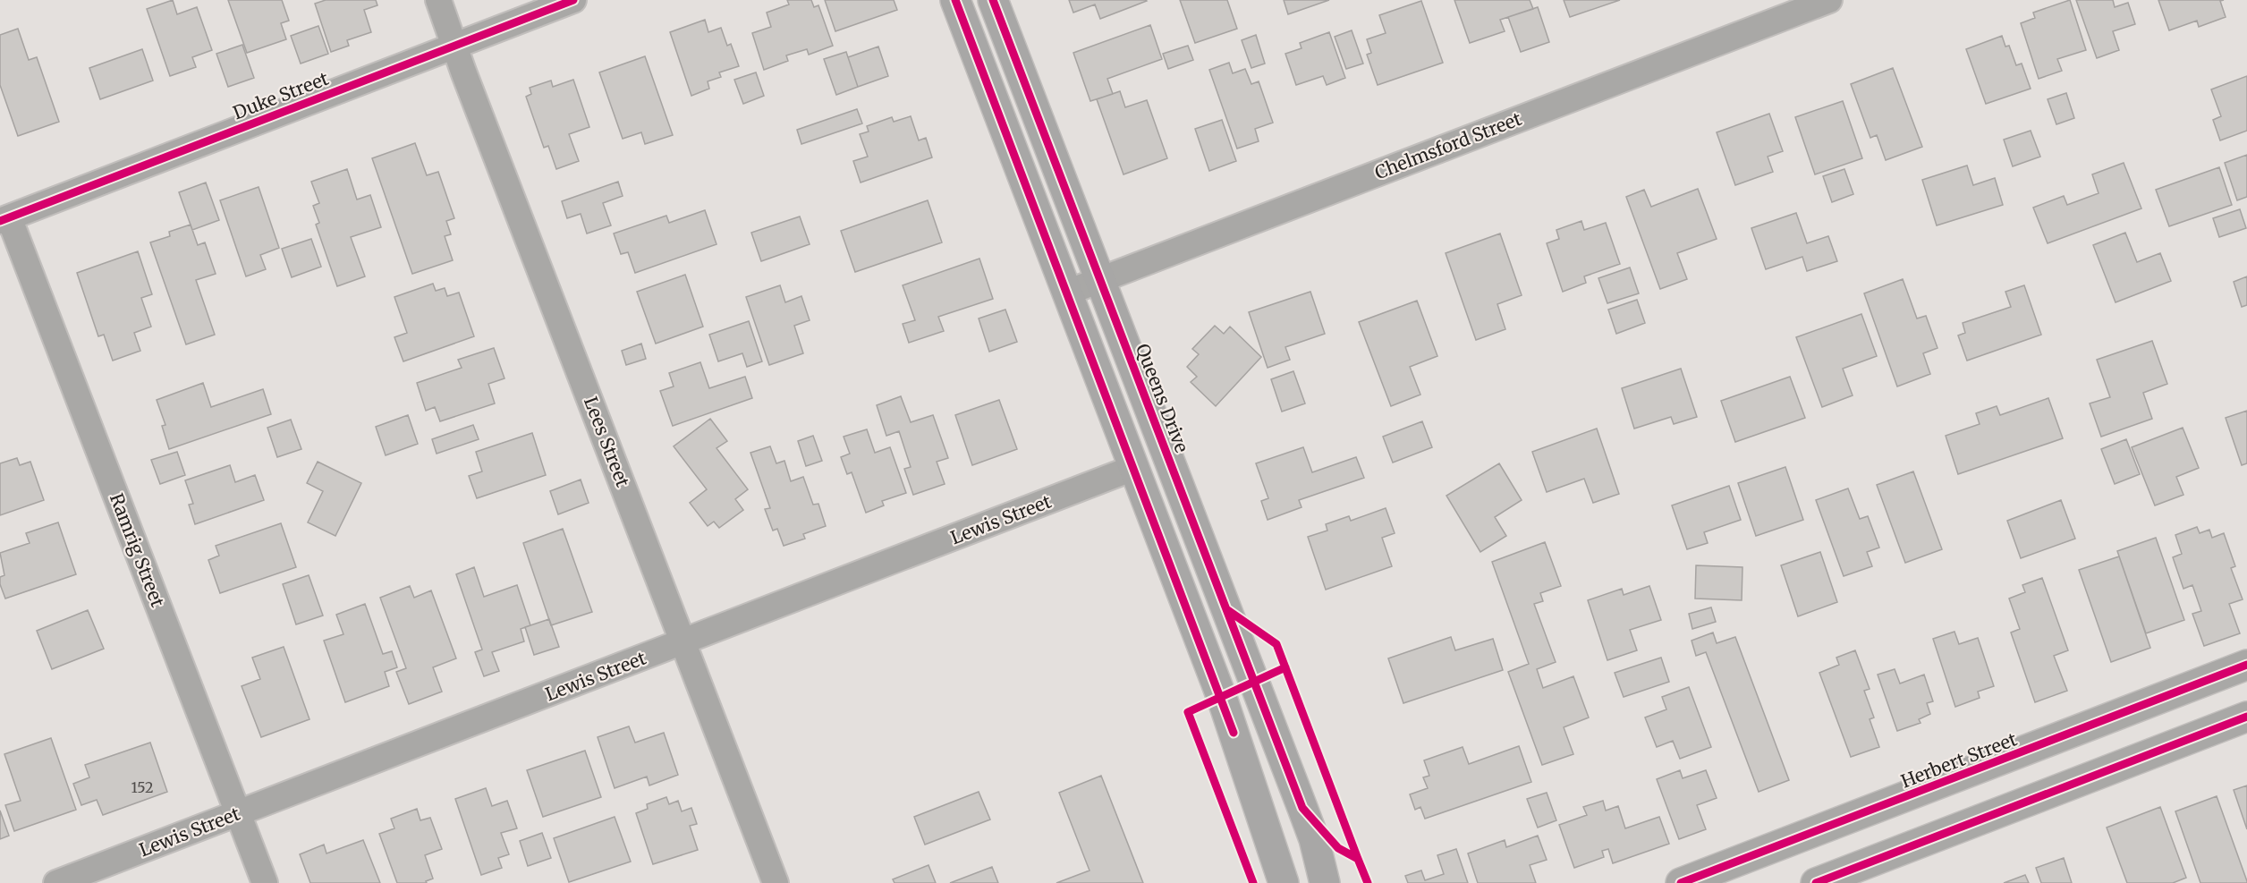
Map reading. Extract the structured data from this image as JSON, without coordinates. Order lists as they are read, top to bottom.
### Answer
{
  "streets": {
    "main road": ["Queens Drive"],
    "street": [
      "Duke Street",
      "Chelmsford Street",
      "Lees Street",
      "Lewis Street",
      "Ramrig Street",
      "Herbert Street"
    ]
  },
  "crossings": [
    ["Duke Street", "Lees Street"],
    ["Duke Street", "Ramrig Street"],
    ["Chelmsford Street", "Queens Drive"],
    ["Lees Street", "Lewis Street"],
    ["Lewis Street", "Ramrig Street"]
  ],
  "house_numbers": ["152"]
}
